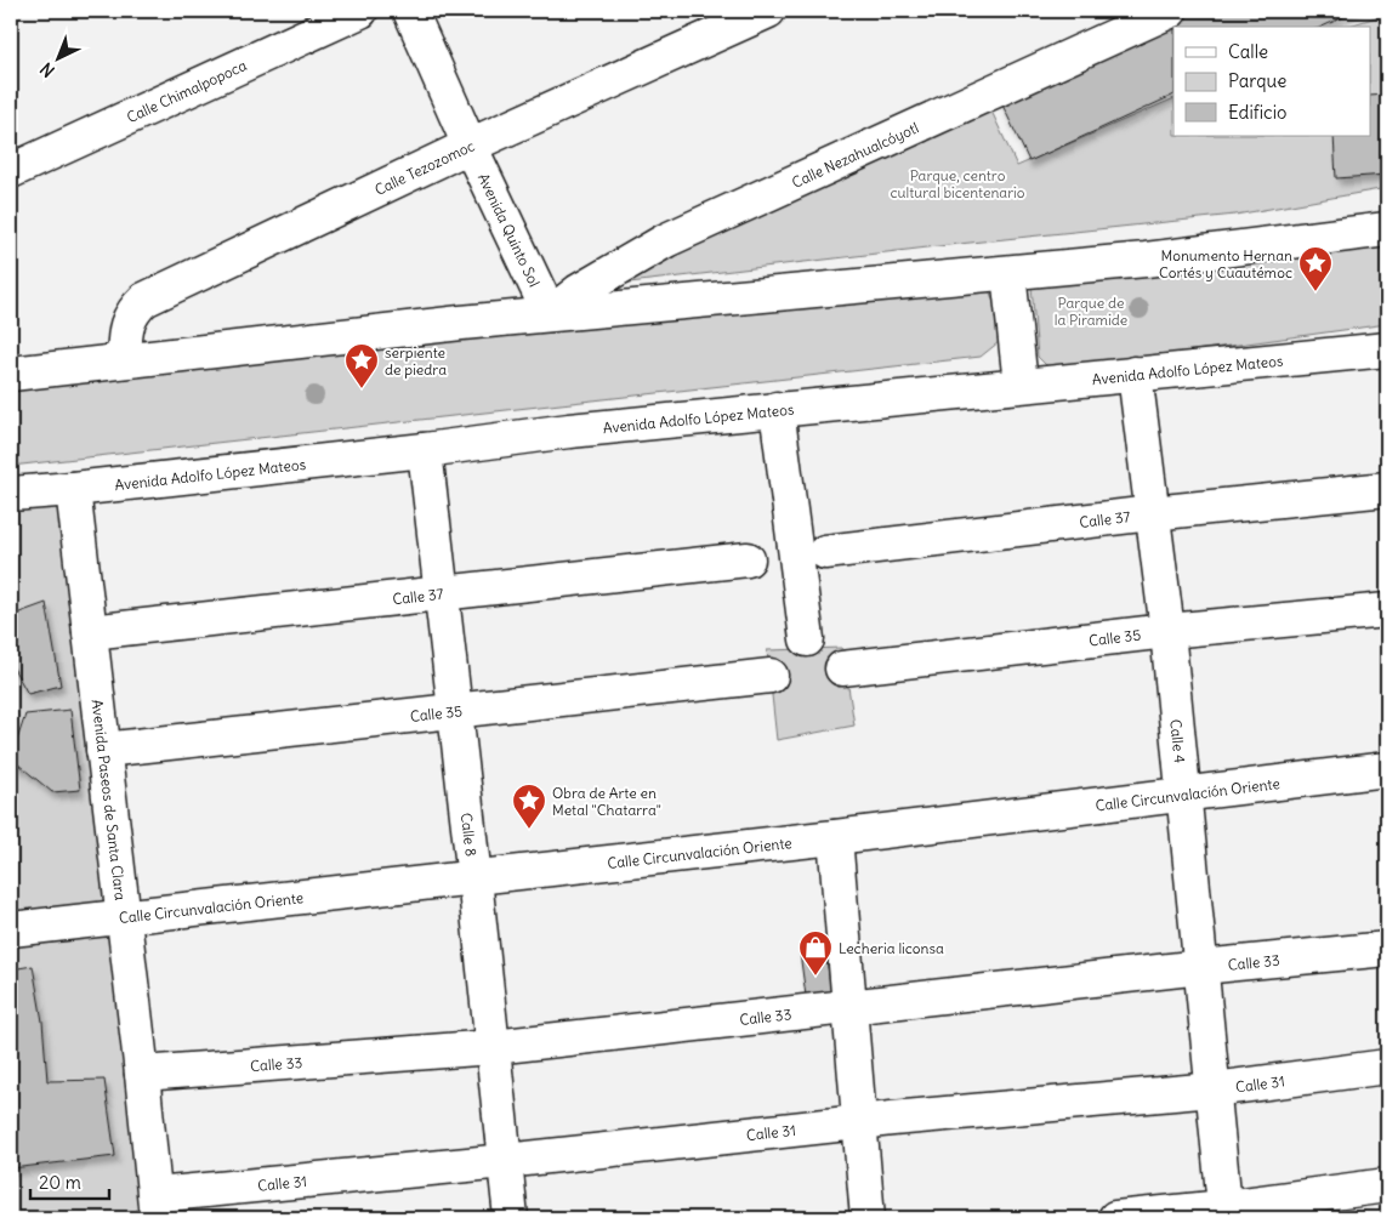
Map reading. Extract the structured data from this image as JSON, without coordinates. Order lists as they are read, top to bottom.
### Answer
{
  "streets": {
    "street": [
      "Calle Chimalpopoca",
      "Calle Nezahualcóyotl",
      "Calle Tezozomoc",
      "Avenida Quinto Sol",
      "Avenida Adolfo López Mateos",
      "Calle 37",
      "Calle 35",
      "Calle 4",
      "Calle Circunvalación Oriente",
      "Avenida Paseos de Santa Clara",
      "Calle 8",
      "Calle 33",
      "Calle 31"
    ]
  },
  "crossings": [
    ["Calle Nezahualcóyotl", "Avenida Quinto Sol"],
    ["Calle Tezozomoc", "Avenida Quinto Sol"],
    ["Avenida Adolfo López Mateos", "Calle 4"],
    ["Avenida Adolfo López Mateos", "Avenida Paseos de Santa Clara"],
    ["Avenida Adolfo López Mateos", "Calle 8"],
    ["Calle 37", "Calle 4"],
    ["Calle 37", "Avenida Paseos de Santa Clara"],
    ["Calle 37", "Calle 8"],
    ["Calle 35", "Calle 4"],
    ["Calle 35", "Avenida Paseos de Santa Clara"],
    ["Calle 35", "Calle 8"],
    ["Calle 4", "Calle Circunvalación Oriente"],
    ["Calle 4", "Calle 33"],
    ["Calle 4", "Calle 31"],
    ["Calle Circunvalación Oriente", "Avenida Paseos de Santa Clara"],
    ["Calle Circunvalación Oriente", "Calle 8"],
    ["Avenida Paseos de Santa Clara", "Calle 33"],
    ["Avenida Paseos de Santa Clara", "Calle 31"],
    ["Calle 8", "Calle 33"],
    ["Calle 8", "Calle 31"]
  ],
  "parks": ["Parque, centro cultural bicentenario", "Parque de la Piramide"],
  "places": {
    "place": ["Monumento Hernan Cortés y Cuautémoc", "serpiente de piedra", "Obra de Arte en Metal \"Chatarra\""],
    "shop": ["Lecheria liconsa"]
  },
  "legend": ["Calle", "Parque", "Edificio"],
  "scale_bar": "20 m",
  "north": "bottom left"
}
